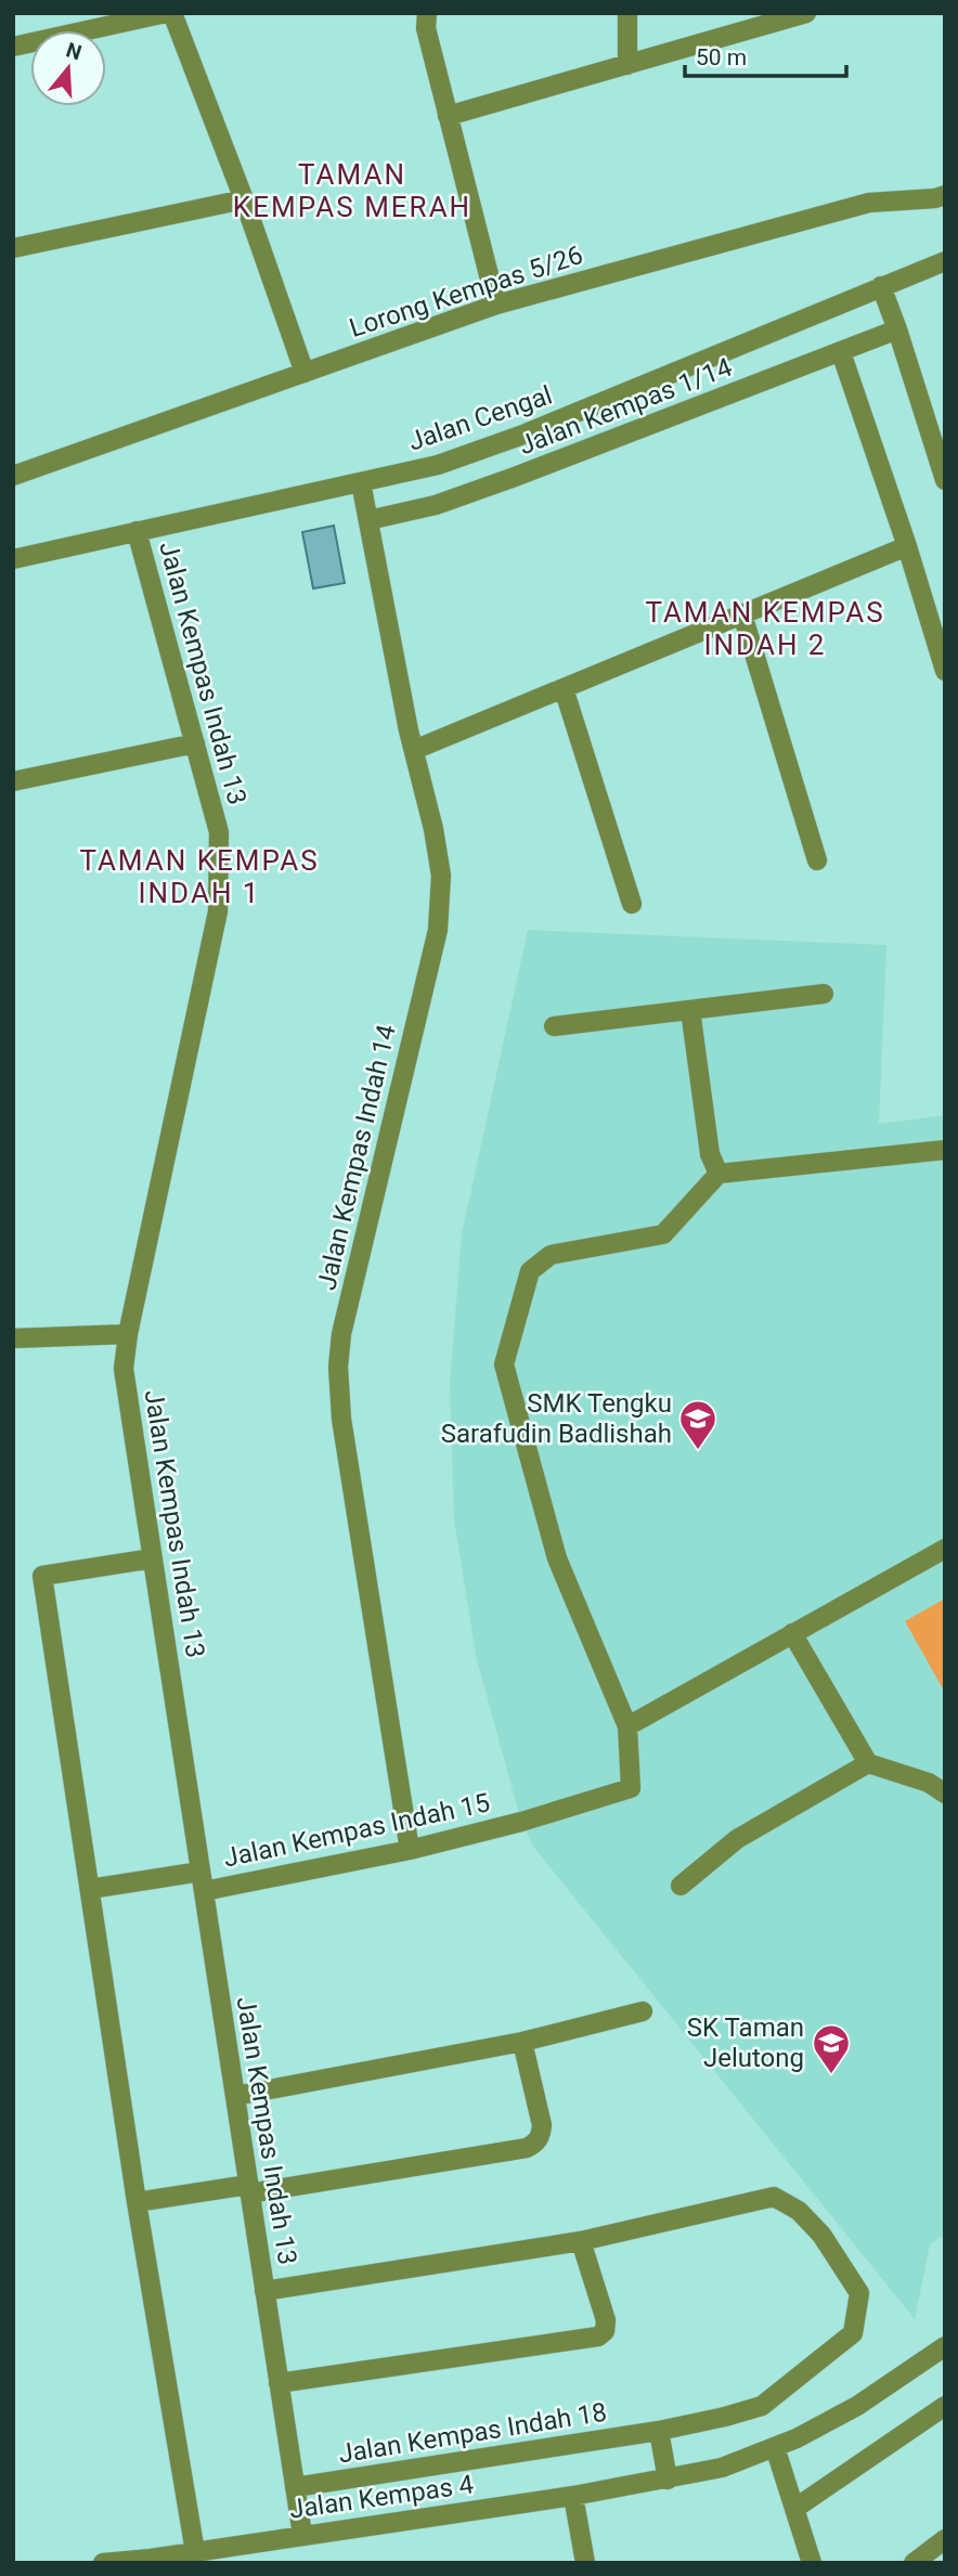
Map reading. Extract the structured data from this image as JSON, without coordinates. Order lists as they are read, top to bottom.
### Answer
{
  "streets": {
    "street": [
      "Lorong Kempas 5/26",
      "Jalan Kempas 1/14",
      "Jalan Cengal",
      "Jalan Kempas Indah 13",
      "Jalan Kempas Indah 14",
      "Jalan Kempas Indah 15",
      "Jalan Kempas Indah 18",
      "Jalan Kempas 4"
    ]
  },
  "crossings": [
    ["Jalan Kempas 1/14", "Jalan Kempas Indah 14"],
    ["Jalan Cengal", "Jalan Kempas Indah 13"],
    ["Jalan Cengal", "Jalan Kempas Indah 14"],
    ["Jalan Kempas Indah 13", "Jalan Kempas Indah 15"],
    ["Jalan Kempas Indah 13", "Jalan Kempas Indah 18"],
    ["Jalan Kempas Indah 13", "Jalan Kempas 4"],
    ["Jalan Kempas Indah 14", "Jalan Kempas Indah 15"]
  ],
  "districts": ["TAMAN KEMPAS MERAH", "TAMAN KEMPAS INDAH 2", "TAMAN KEMPAS INDAH 1"],
  "places": {
    "school or university": ["SMK Tengku Sarafudin Badlishah", "SK Taman Jelutong"]
  },
  "scale_bar": "50 m",
  "north": "top"
}
